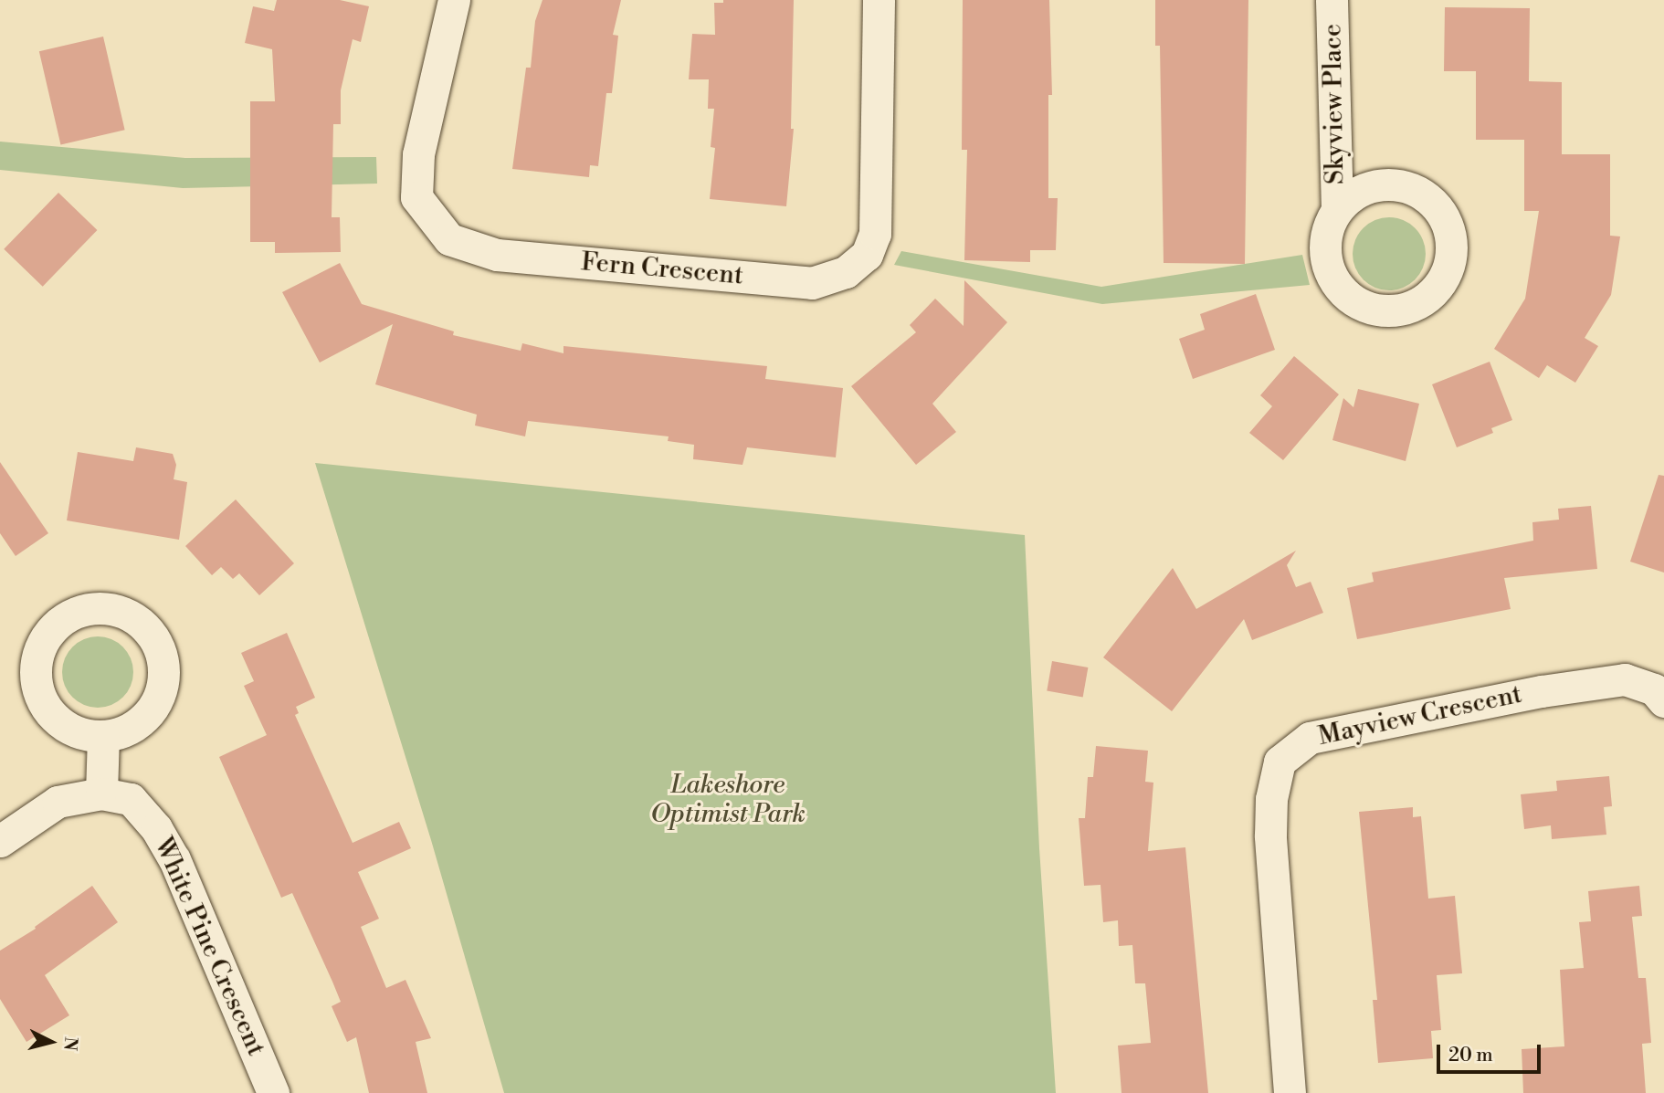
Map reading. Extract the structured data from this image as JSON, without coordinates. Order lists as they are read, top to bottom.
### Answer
{
  "streets": {
    "street": [
      "Skyview Place",
      "Fern Crescent",
      "Mayview Crescent",
      "White Pine Crescent"
    ]
  },
  "parks": ["Lakeshore Optimist Park"],
  "scale_bar": "20 m",
  "north": "right"
}
